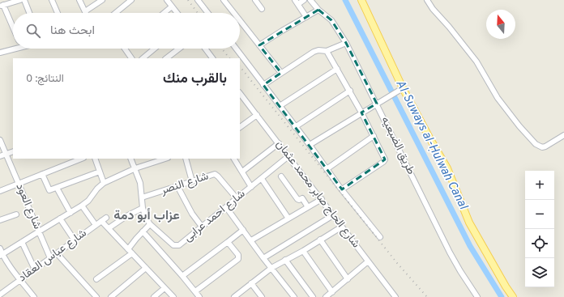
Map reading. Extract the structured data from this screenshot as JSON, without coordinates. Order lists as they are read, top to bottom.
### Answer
{
  "streets": {
    "street": [
      "طريق الضبعيه",
      "شارع النصر",
      "شارع الحاج صابر محمد عثمان",
      "شارع العود",
      "شارع احمد عرابى",
      "شارع عباس العقاد"
    ]
  },
  "crossings": [
    ["شارع النصر", "شارع احمد عرابى"],
    ["شارع الحاج صابر محمد عثمان", "شارع احمد عرابى"],
    ["شارع العود", "شارع عباس العقاد"]
  ],
  "districts": ["عزاب أبو دمة"],
  "water": ["Al-Suways al-Ḥulwah Canal"],
  "north": "top",
  "page": {
    "search": "ابحث هنا",
    "heading": ["بالقرب منك", "النتائج: 0"],
    "map_buttons": ["+", "−"]
  }
}
